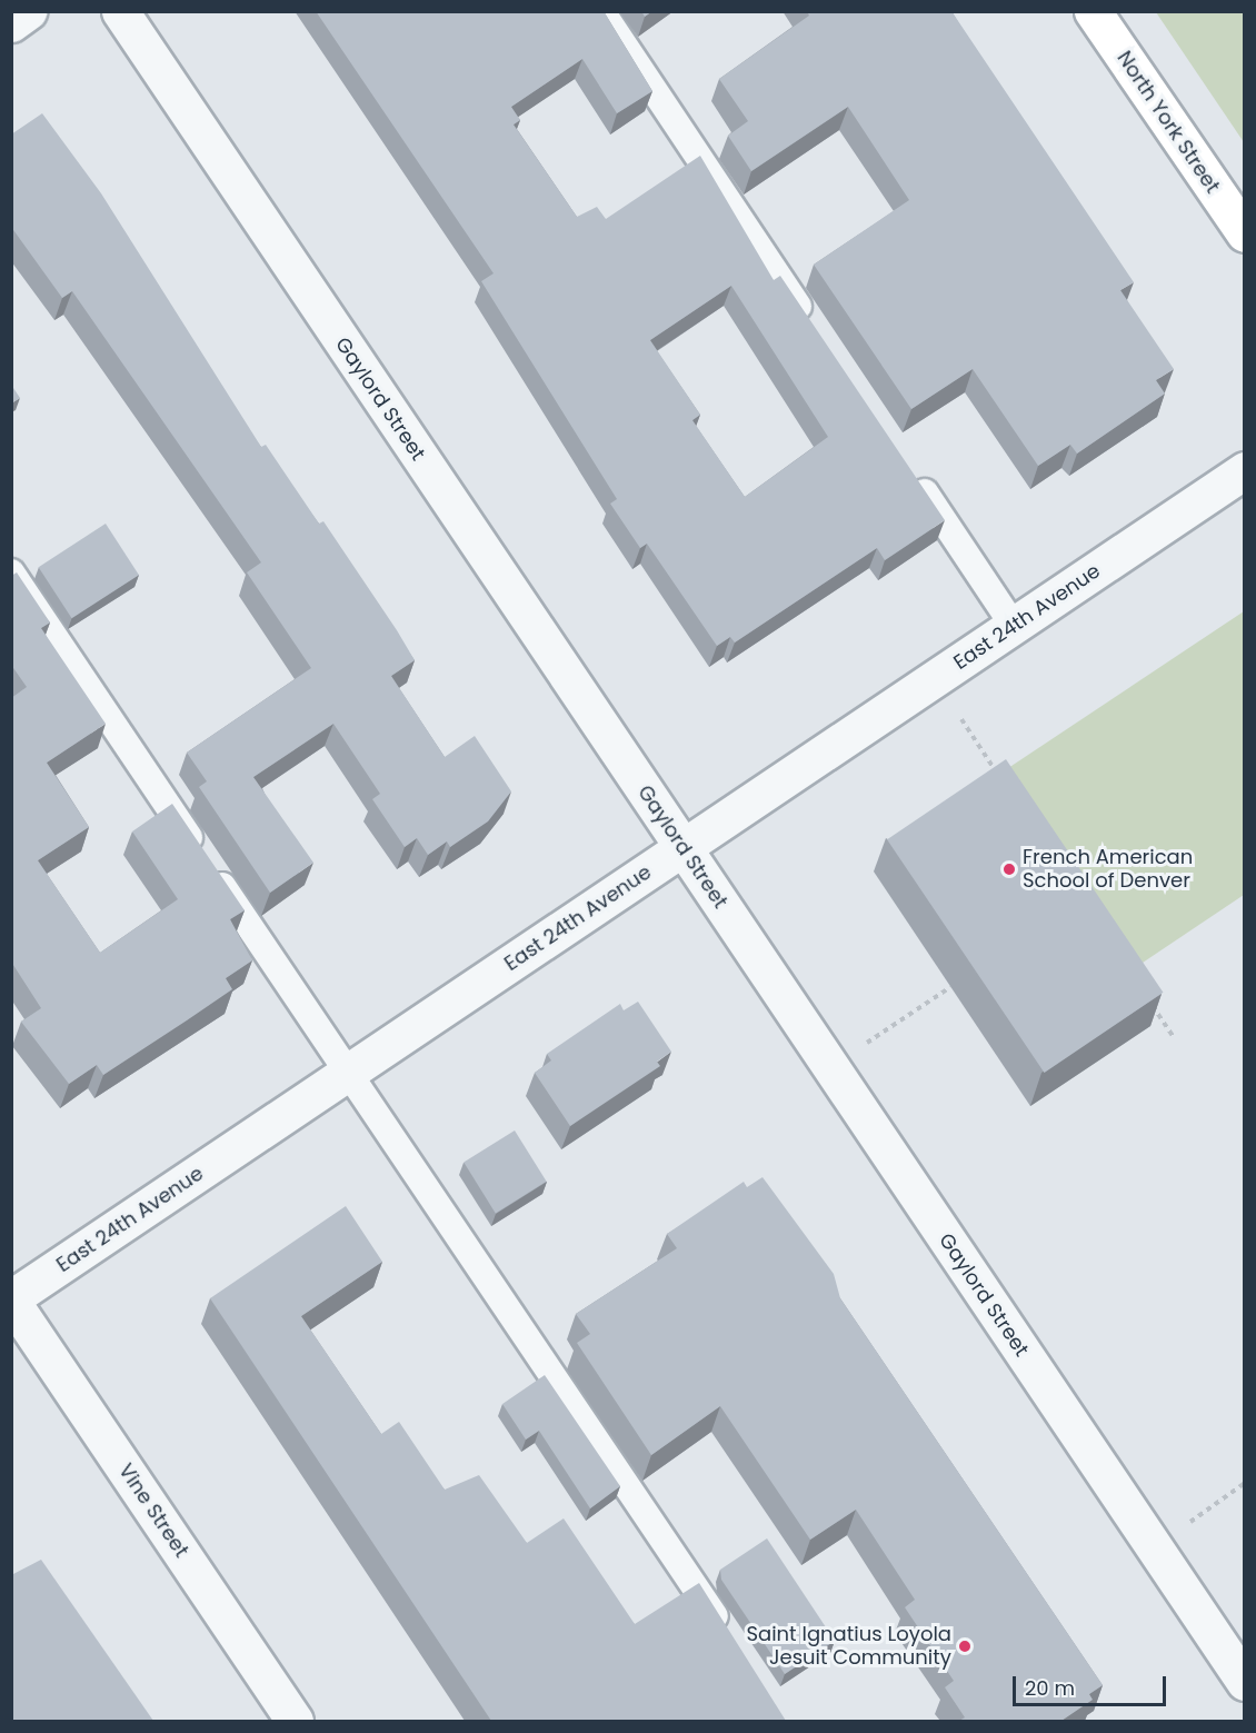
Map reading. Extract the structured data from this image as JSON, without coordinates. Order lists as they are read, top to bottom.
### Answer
{
  "streets": {
    "main road": ["North York Street"],
    "street": ["Gaylord Street", "East 24th Avenue", "Vine Street"]
  },
  "crossings": [
    ["Gaylord Street", "East 24th Avenue"],
    ["East 24th Avenue", "Vine Street"]
  ],
  "places": ["French American School of Denver", "Saint Ignatius Loyola Jesuit Community"],
  "scale_bar": "20 m"
}
